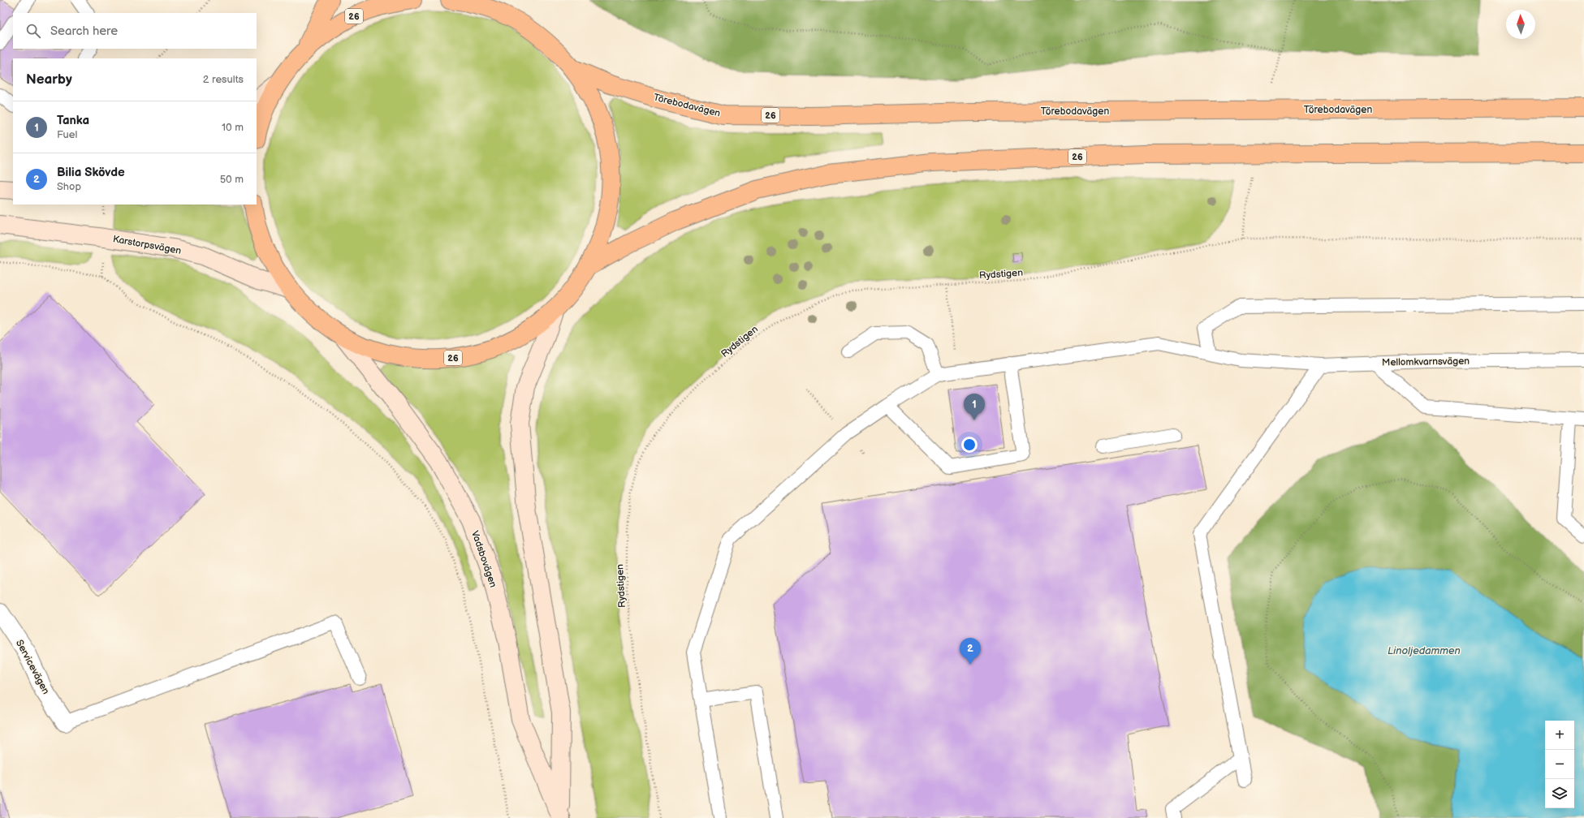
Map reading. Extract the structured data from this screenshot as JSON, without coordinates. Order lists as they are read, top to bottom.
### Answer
{
  "streets": {
    "highway": ["26", "Törebodavägen"],
    "main road": ["Karstorpsvägen", "Vadsbovägen"],
    "street": ["Servicevägen"],
    "lane": ["Mellomkvarnsvägen"],
    "path": ["Rydstigen"]
  },
  "crossings": [
    ["26", "Törebodavägen"],
    ["26", "Karstorpsvägen"],
    ["26", "Vadsbovägen"]
  ],
  "water": ["Linoljedammen"],
  "north": "top",
  "page": {
    "search": "Search here",
    "heading": ["Nearby", "2 results"],
    "list": [
      {
        "mark": "1",
        "name": "Tanka",
        "note": "Fuel",
        "value": "10 m"
      },
      {
        "mark": "2",
        "name": "Bilia Skövde",
        "note": "Shop",
        "value": "50 m"
      }
    ],
    "pins": ["1", "2"],
    "map_buttons": ["+", "−"]
  }
}
